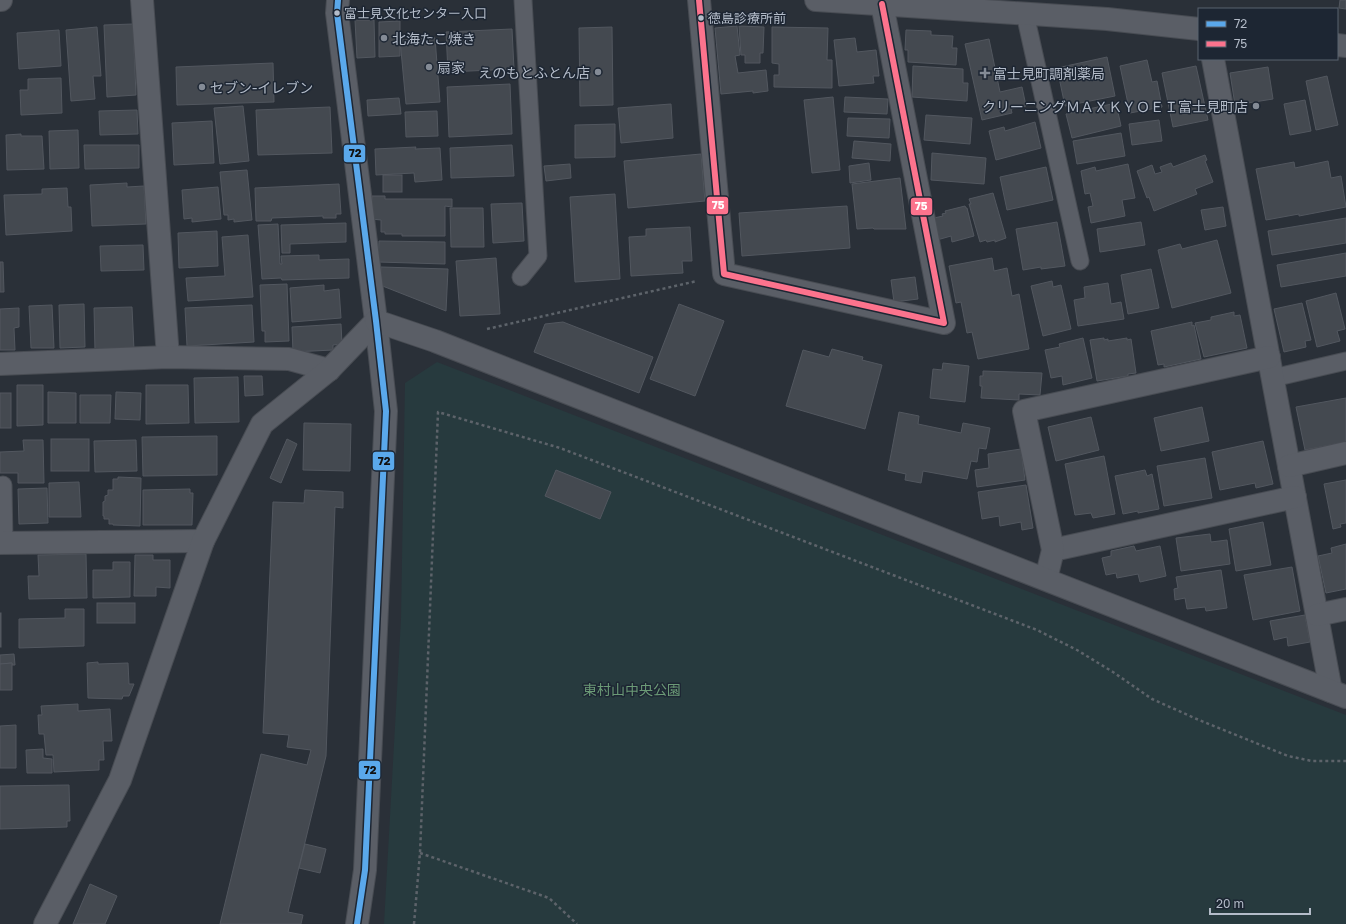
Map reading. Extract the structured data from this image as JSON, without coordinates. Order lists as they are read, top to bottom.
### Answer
{
  "parks": ["東村山中央公園"],
  "places": {
    "other": [
      "富士見文化センター入口",
      "徳島診療所前",
      "北海たこ焼き",
      "扇家",
      "えのもとふとん店",
      "セブン-イレブン",
      "クリーニングＭＡＸＫＹＯＥＩ富士見町店"
    ],
    "health": ["富士見町調剤薬局"]
  },
  "lines": ["transit line 72", "transit line 75"],
  "legend": ["72", "75"],
  "scale_bar": "20 m"
}
